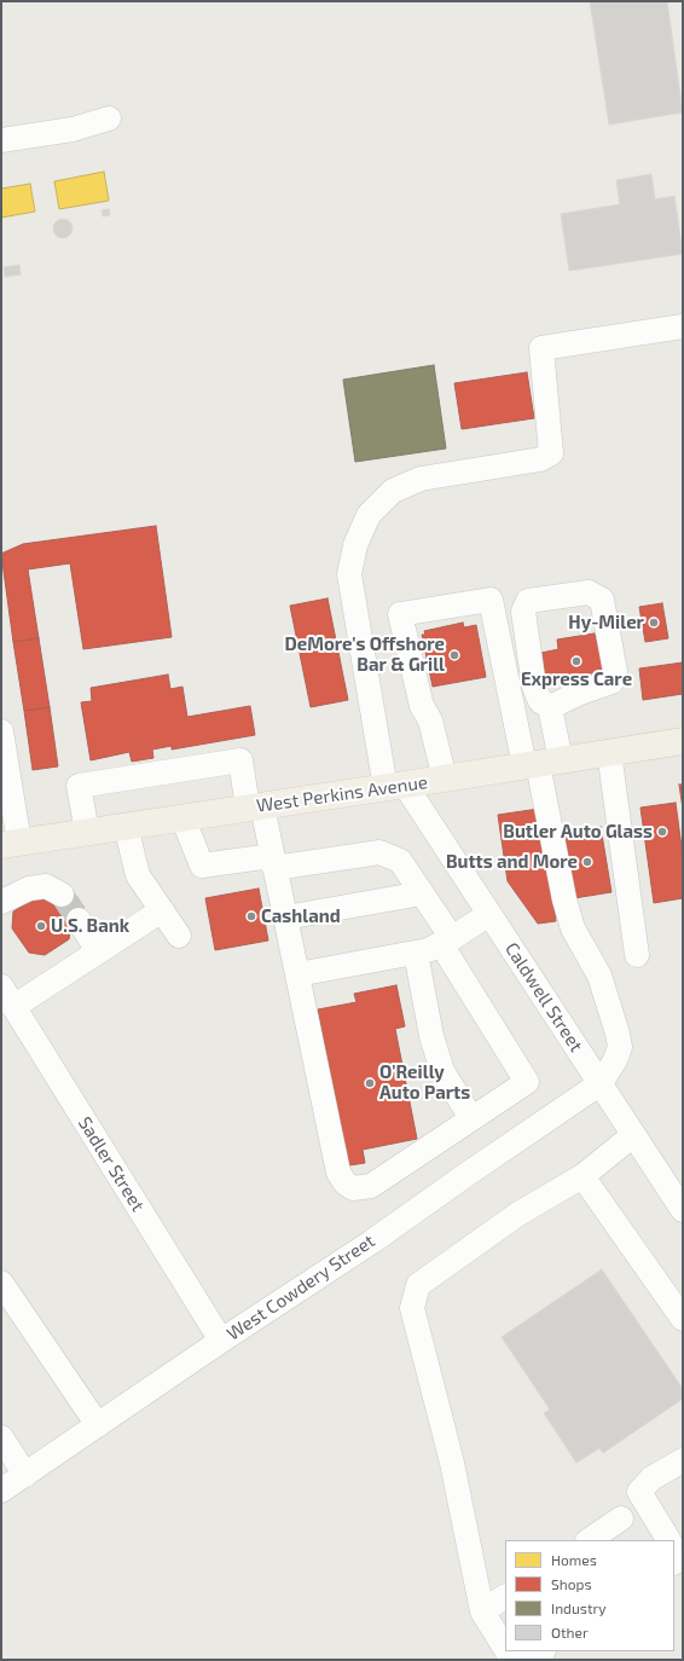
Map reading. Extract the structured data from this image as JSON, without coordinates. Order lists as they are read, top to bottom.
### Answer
{
  "streets": {
    "main road": ["West Perkins Avenue"],
    "street": ["Caldwell Street", "Sadler Street", "West Cowdery Street"]
  },
  "crossings": [
    ["West Perkins Avenue", "Caldwell Street"],
    ["Caldwell Street", "West Cowdery Street"],
    ["Sadler Street", "West Cowdery Street"]
  ],
  "places": [
    "Hy-Miler",
    "DeMore's Offshore Bar & Grill",
    "Express Care",
    "Butler Auto Glass",
    "Butts and More",
    "Cashland",
    "U.S. Bank",
    "O'Reilly Auto Parts"
  ],
  "legend": [
    "Homes",
    "Shops",
    "Industry",
    "Other"
  ]
}
